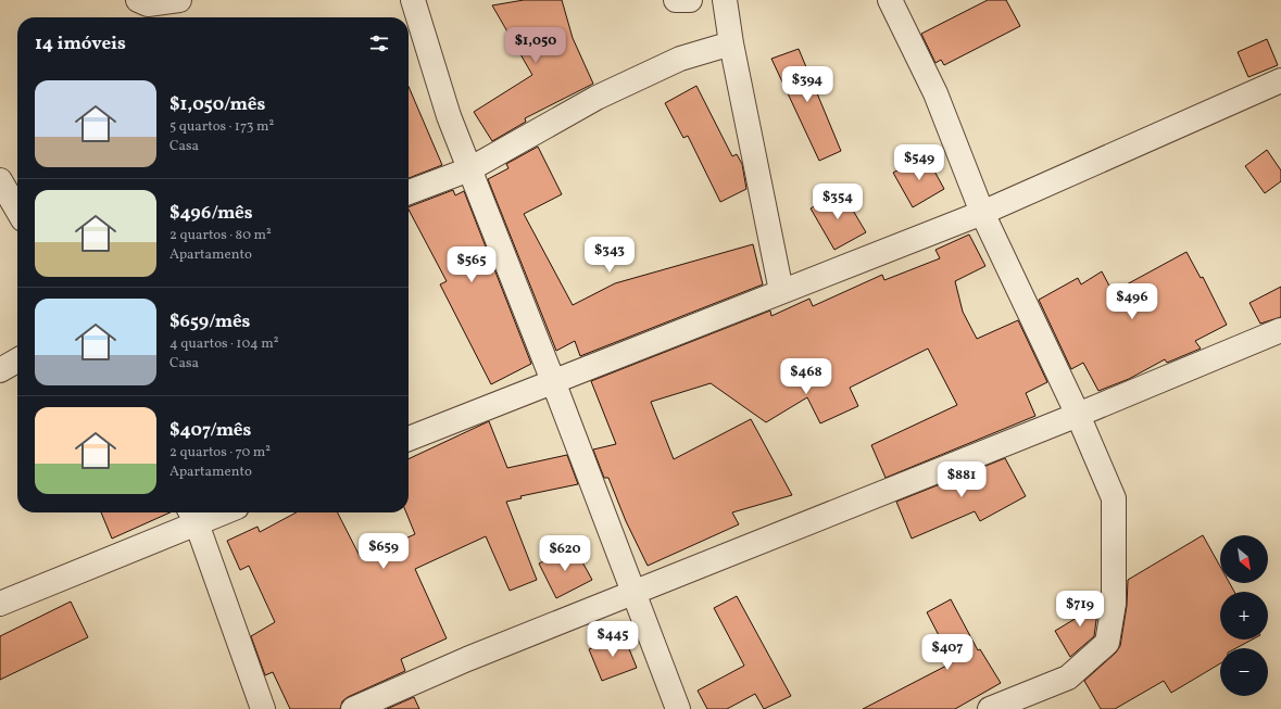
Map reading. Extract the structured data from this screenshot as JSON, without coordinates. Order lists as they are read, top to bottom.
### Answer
{
  "north": "bottom right",
  "page": {
    "heading": "14 imóveis",
    "price": [
      "$1,050",
      "$394",
      "$549",
      "$354",
      "$343",
      "$565",
      "$496",
      "$468",
      "$881",
      "$659",
      "$620",
      "$719",
      "$445",
      "$407"
    ],
    "list": [
      {
        "name": "$1,050/mês",
        "note": "5 quartos · 173 m² · Casa"
      },
      {
        "name": "$496/mês",
        "note": "2 quartos · 80 m² · Apartamento"
      },
      {
        "name": "$659/mês",
        "note": "4 quartos · 104 m² · Casa"
      },
      {
        "name": "$407/mês",
        "note": "2 quartos · 70 m² · Apartamento"
      }
    ],
    "map_buttons": ["+", "−"]
  }
}
